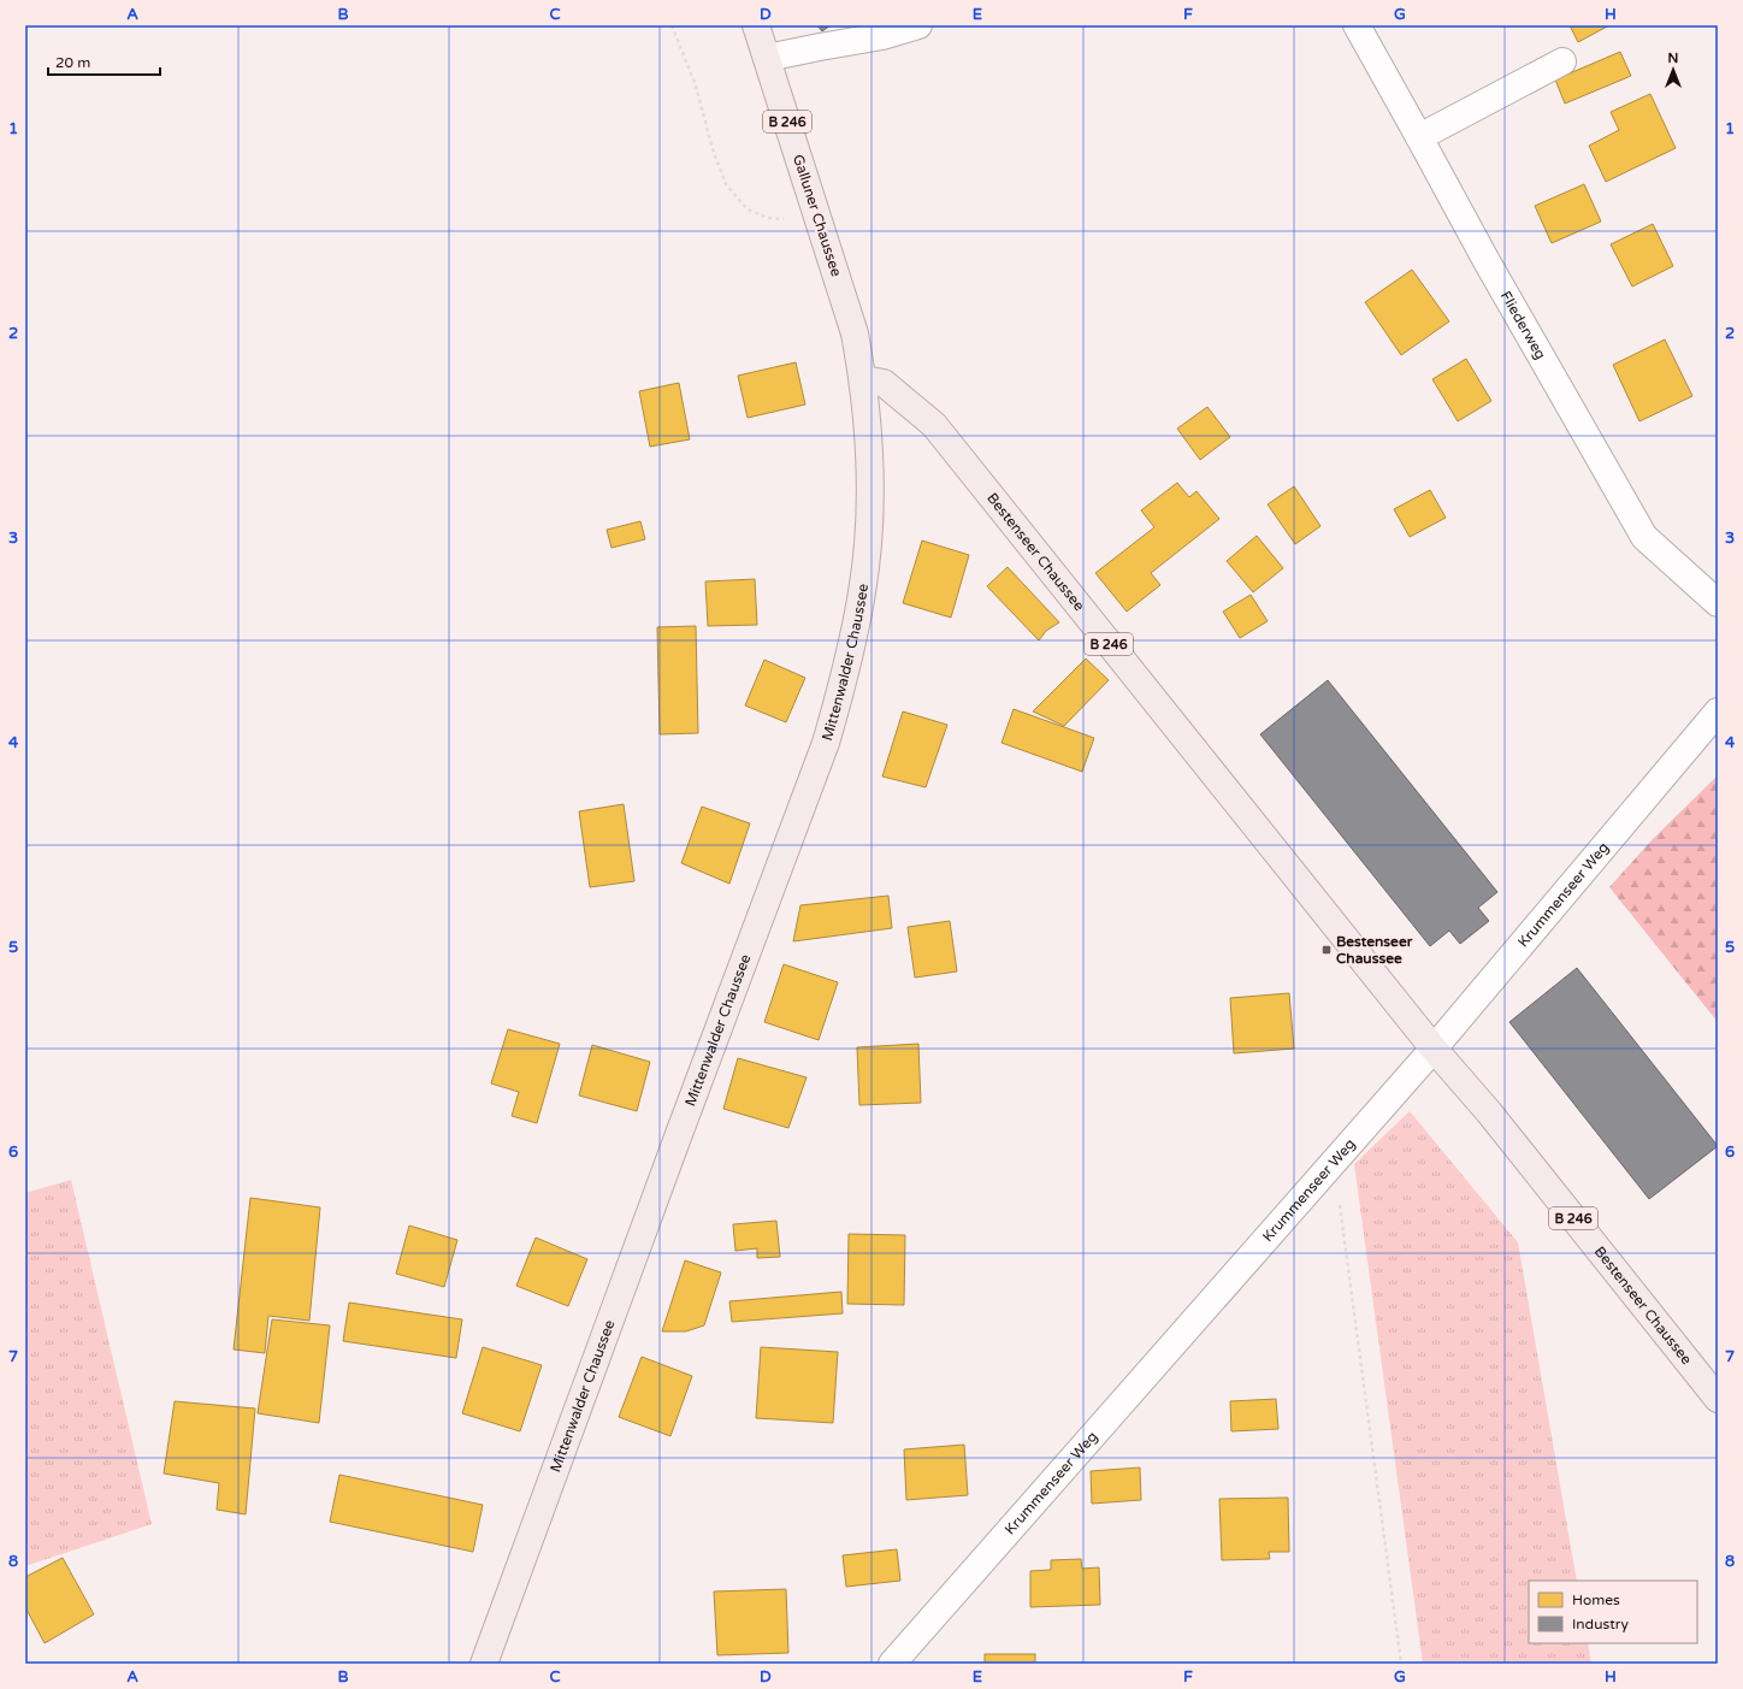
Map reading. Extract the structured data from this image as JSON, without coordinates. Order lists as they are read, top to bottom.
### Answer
{
  "streets": {
    "main road": [
      "B 246",
      "Galluner Chaussee",
      "Bestenseer Chaussee",
      "Mittenwalder Chaussee"
    ],
    "street": ["Fliederweg", "Krummenseer Weg"]
  },
  "crossings": [
    ["Galluner Chaussee", "Bestenseer Chaussee"],
    ["Galluner Chaussee", "Mittenwalder Chaussee"],
    ["Bestenseer Chaussee", "Mittenwalder Chaussee"],
    ["Bestenseer Chaussee", "Krummenseer Weg"]
  ],
  "places": {
    "transit": ["Bestenseer Chaussee"]
  },
  "legend": ["Homes", "Industry"],
  "scale_bar": "20 m",
  "north": "top",
  "grid": {
    "columns": [
      "A",
      "B",
      "C",
      "D",
      "E",
      "F",
      "G",
      "H"
    ],
    "rows": [
      "1",
      "2",
      "3",
      "4",
      "5",
      "6",
      "7",
      "8"
    ]
  }
}
